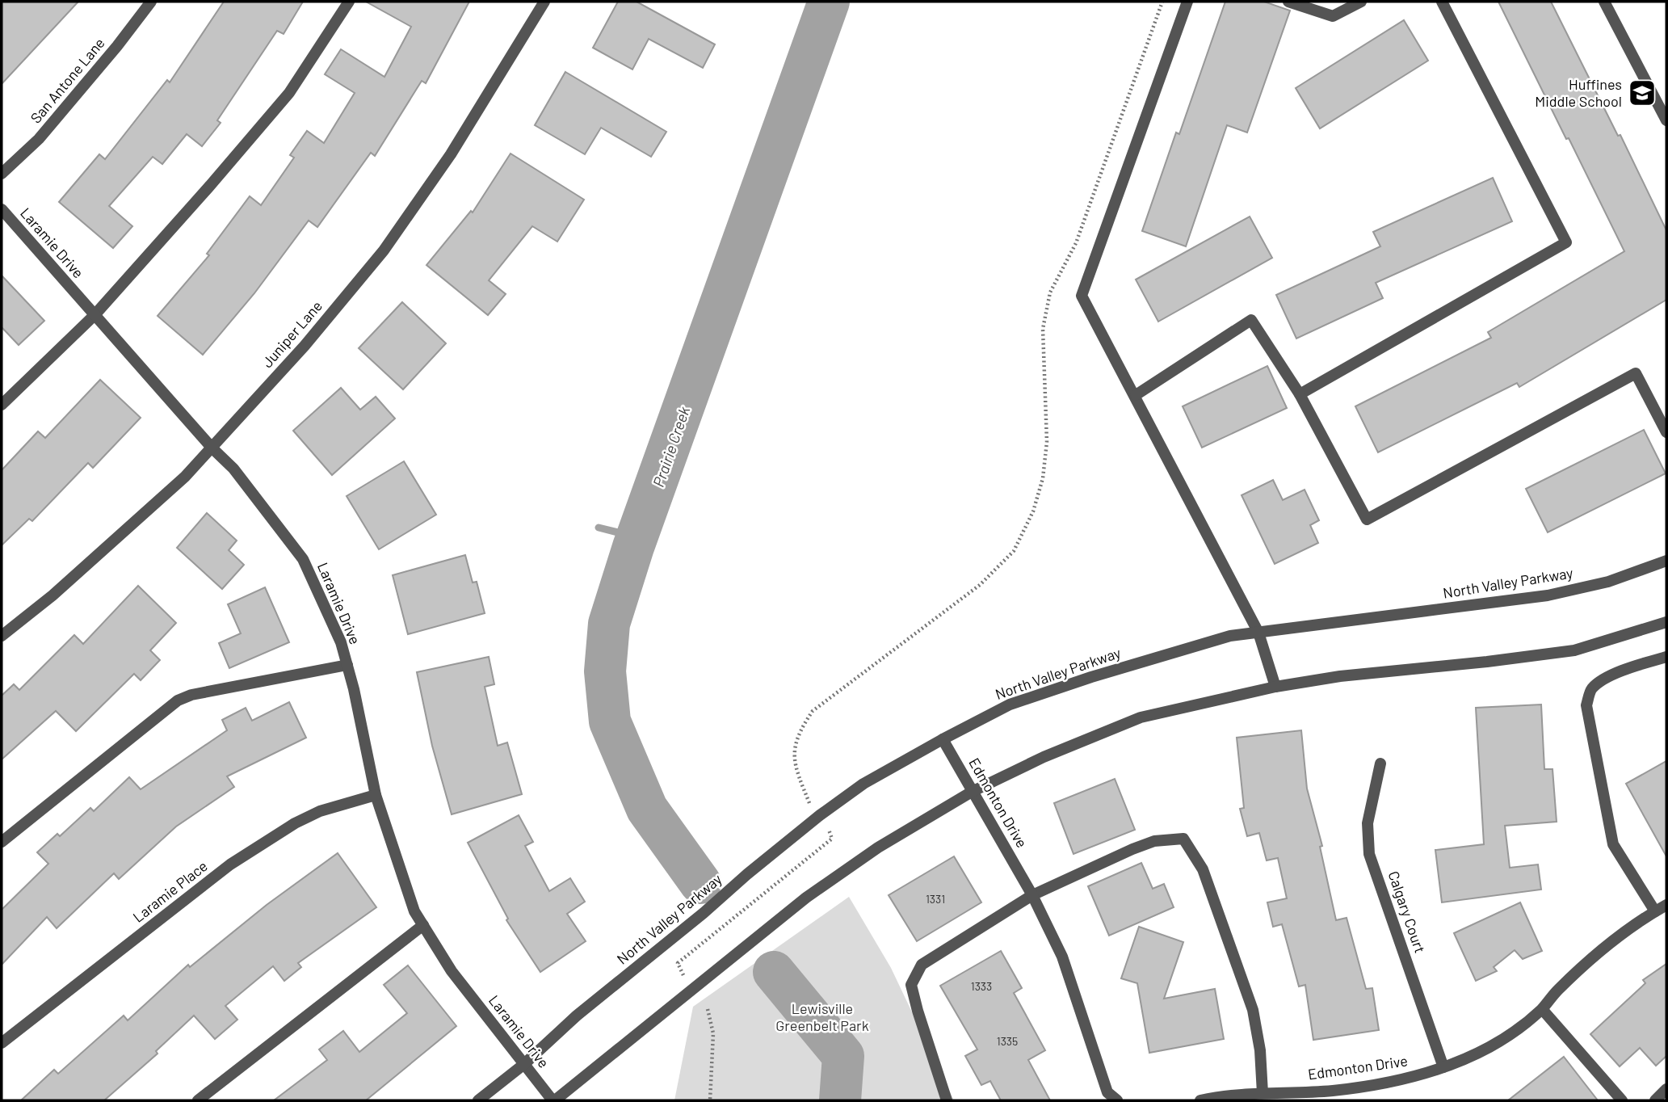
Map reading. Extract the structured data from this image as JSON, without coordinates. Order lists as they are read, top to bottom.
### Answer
{
  "streets": {
    "street": [
      "San Antone Lane",
      "Laramie Drive",
      "Juniper Lane",
      "North Valley Parkway",
      "Edmonton Drive",
      "Laramie Place",
      "Calgary Court"
    ]
  },
  "crossings": [
    ["Laramie Drive", "Juniper Lane"],
    ["Laramie Drive", "North Valley Parkway"],
    ["Laramie Drive", "Laramie Place"],
    ["North Valley Parkway", "Edmonton Drive"],
    ["Edmonton Drive", "Calgary Court"]
  ],
  "water": ["Prairie Creek"],
  "parks": ["Lewisville Greenbelt Park"],
  "places": {
    "school or university": ["Huffines Middle School"]
  },
  "house_numbers": ["1331", "1333", "1335"]
}
